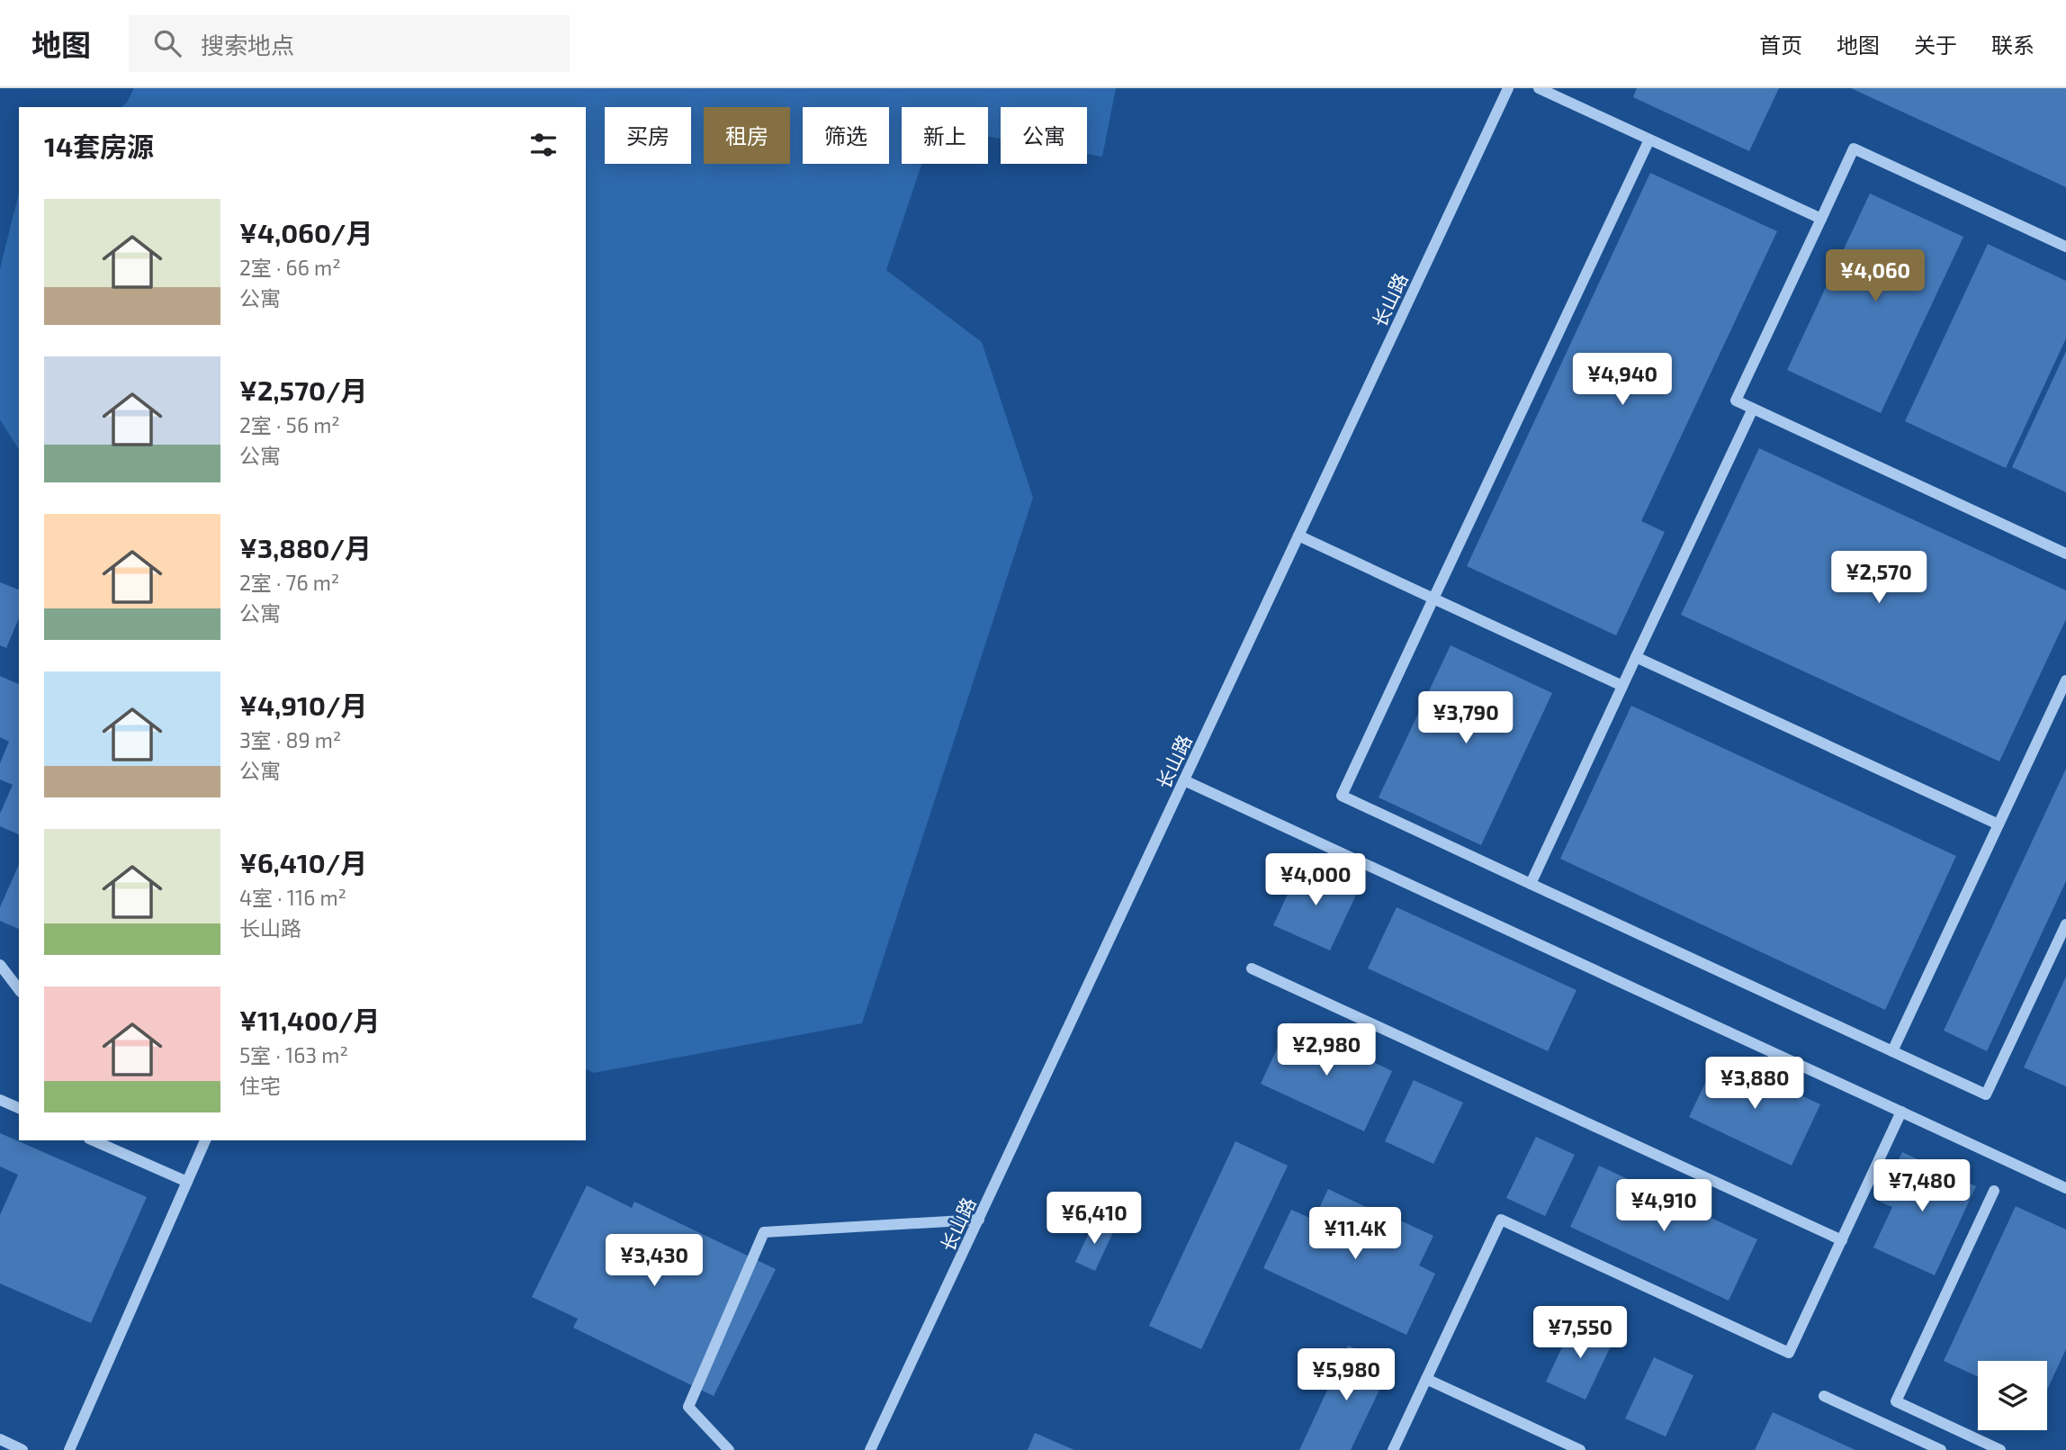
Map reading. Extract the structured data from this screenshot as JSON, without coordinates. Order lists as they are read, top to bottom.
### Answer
{
  "streets": {
    "street": ["长山路"]
  },
  "page": {
    "header": "地图",
    "search": "搜索地点",
    "nav": [
      "首页",
      "地图",
      "关于",
      "联系"
    ],
    "chip": [
      "买房",
      "租房",
      "筛选",
      "新上",
      "公寓"
    ],
    "heading": "14套房源",
    "list": [
      {
        "name": "¥4,060/月",
        "note": "2室 · 66 m² · 公寓"
      },
      {
        "name": "¥2,570/月",
        "note": "2室 · 56 m² · 公寓"
      },
      {
        "name": "¥3,880/月",
        "note": "2室 · 76 m² · 公寓"
      },
      {
        "name": "¥4,910/月",
        "note": "3室 · 89 m² · 公寓"
      },
      {
        "name": "¥6,410/月",
        "note": "4室 · 116 m² · 长山路"
      },
      {
        "name": "¥11,400/月",
        "note": "5室 · 163 m² · 住宅"
      }
    ],
    "price": [
      "¥4,060",
      "¥4,940",
      "¥2,570",
      "¥3,790",
      "¥4,000",
      "¥2,980",
      "¥3,880",
      "¥7,480",
      "¥4,910",
      "¥6,410",
      "¥11.4K",
      "¥3,430",
      "¥7,550",
      "¥5,980"
    ]
  }
}
